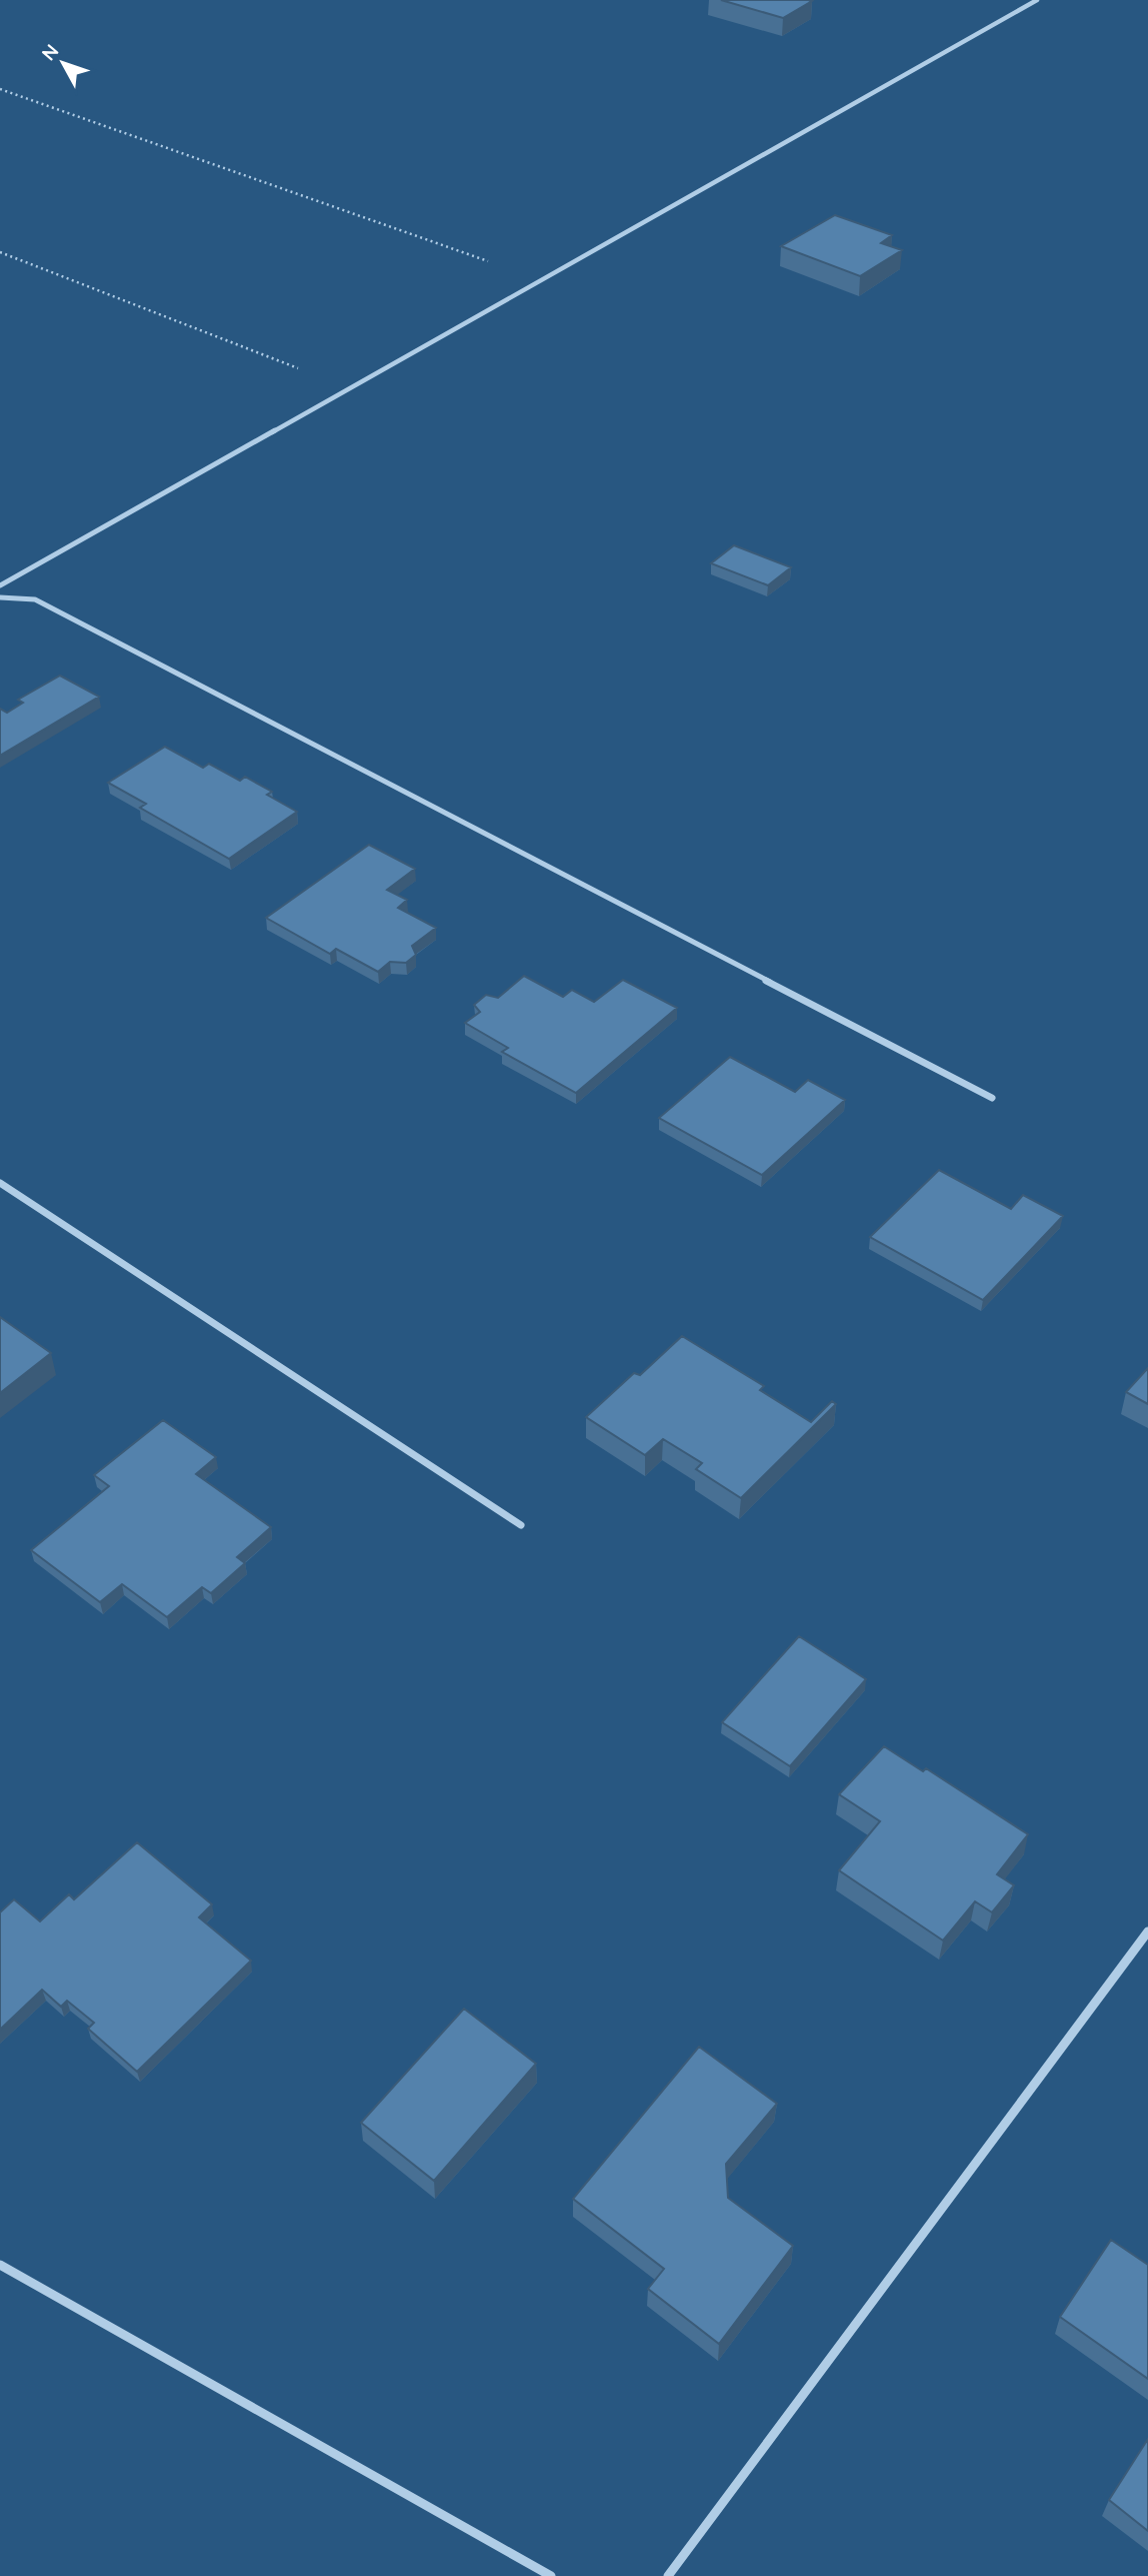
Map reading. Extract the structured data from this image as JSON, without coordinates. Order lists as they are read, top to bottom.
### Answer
{
  "north": "top left"
}
